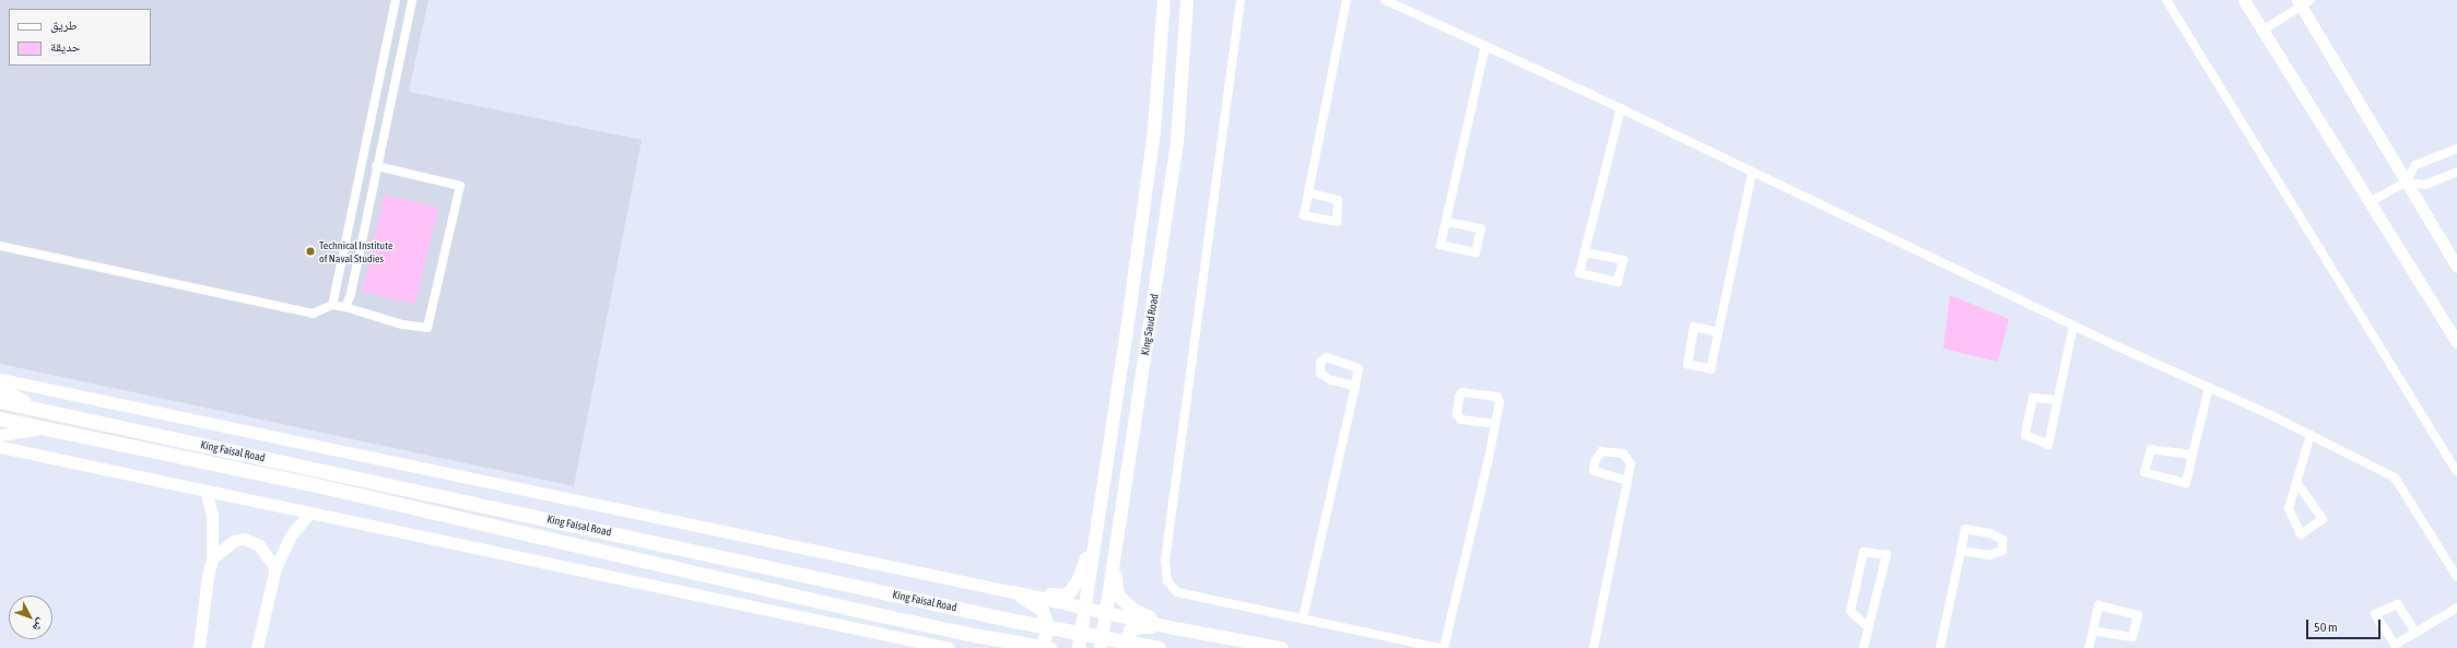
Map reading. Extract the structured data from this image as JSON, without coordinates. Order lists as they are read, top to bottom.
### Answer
{
  "streets": {
    "highway": ["King Faisal Road"],
    "main road": ["King Saud Road"]
  },
  "places": ["Technical Institute of Naval Studies"],
  "legend": ["طريق", "حديقة"],
  "scale_bar": "50 m",
  "north": "bottom right"
}
